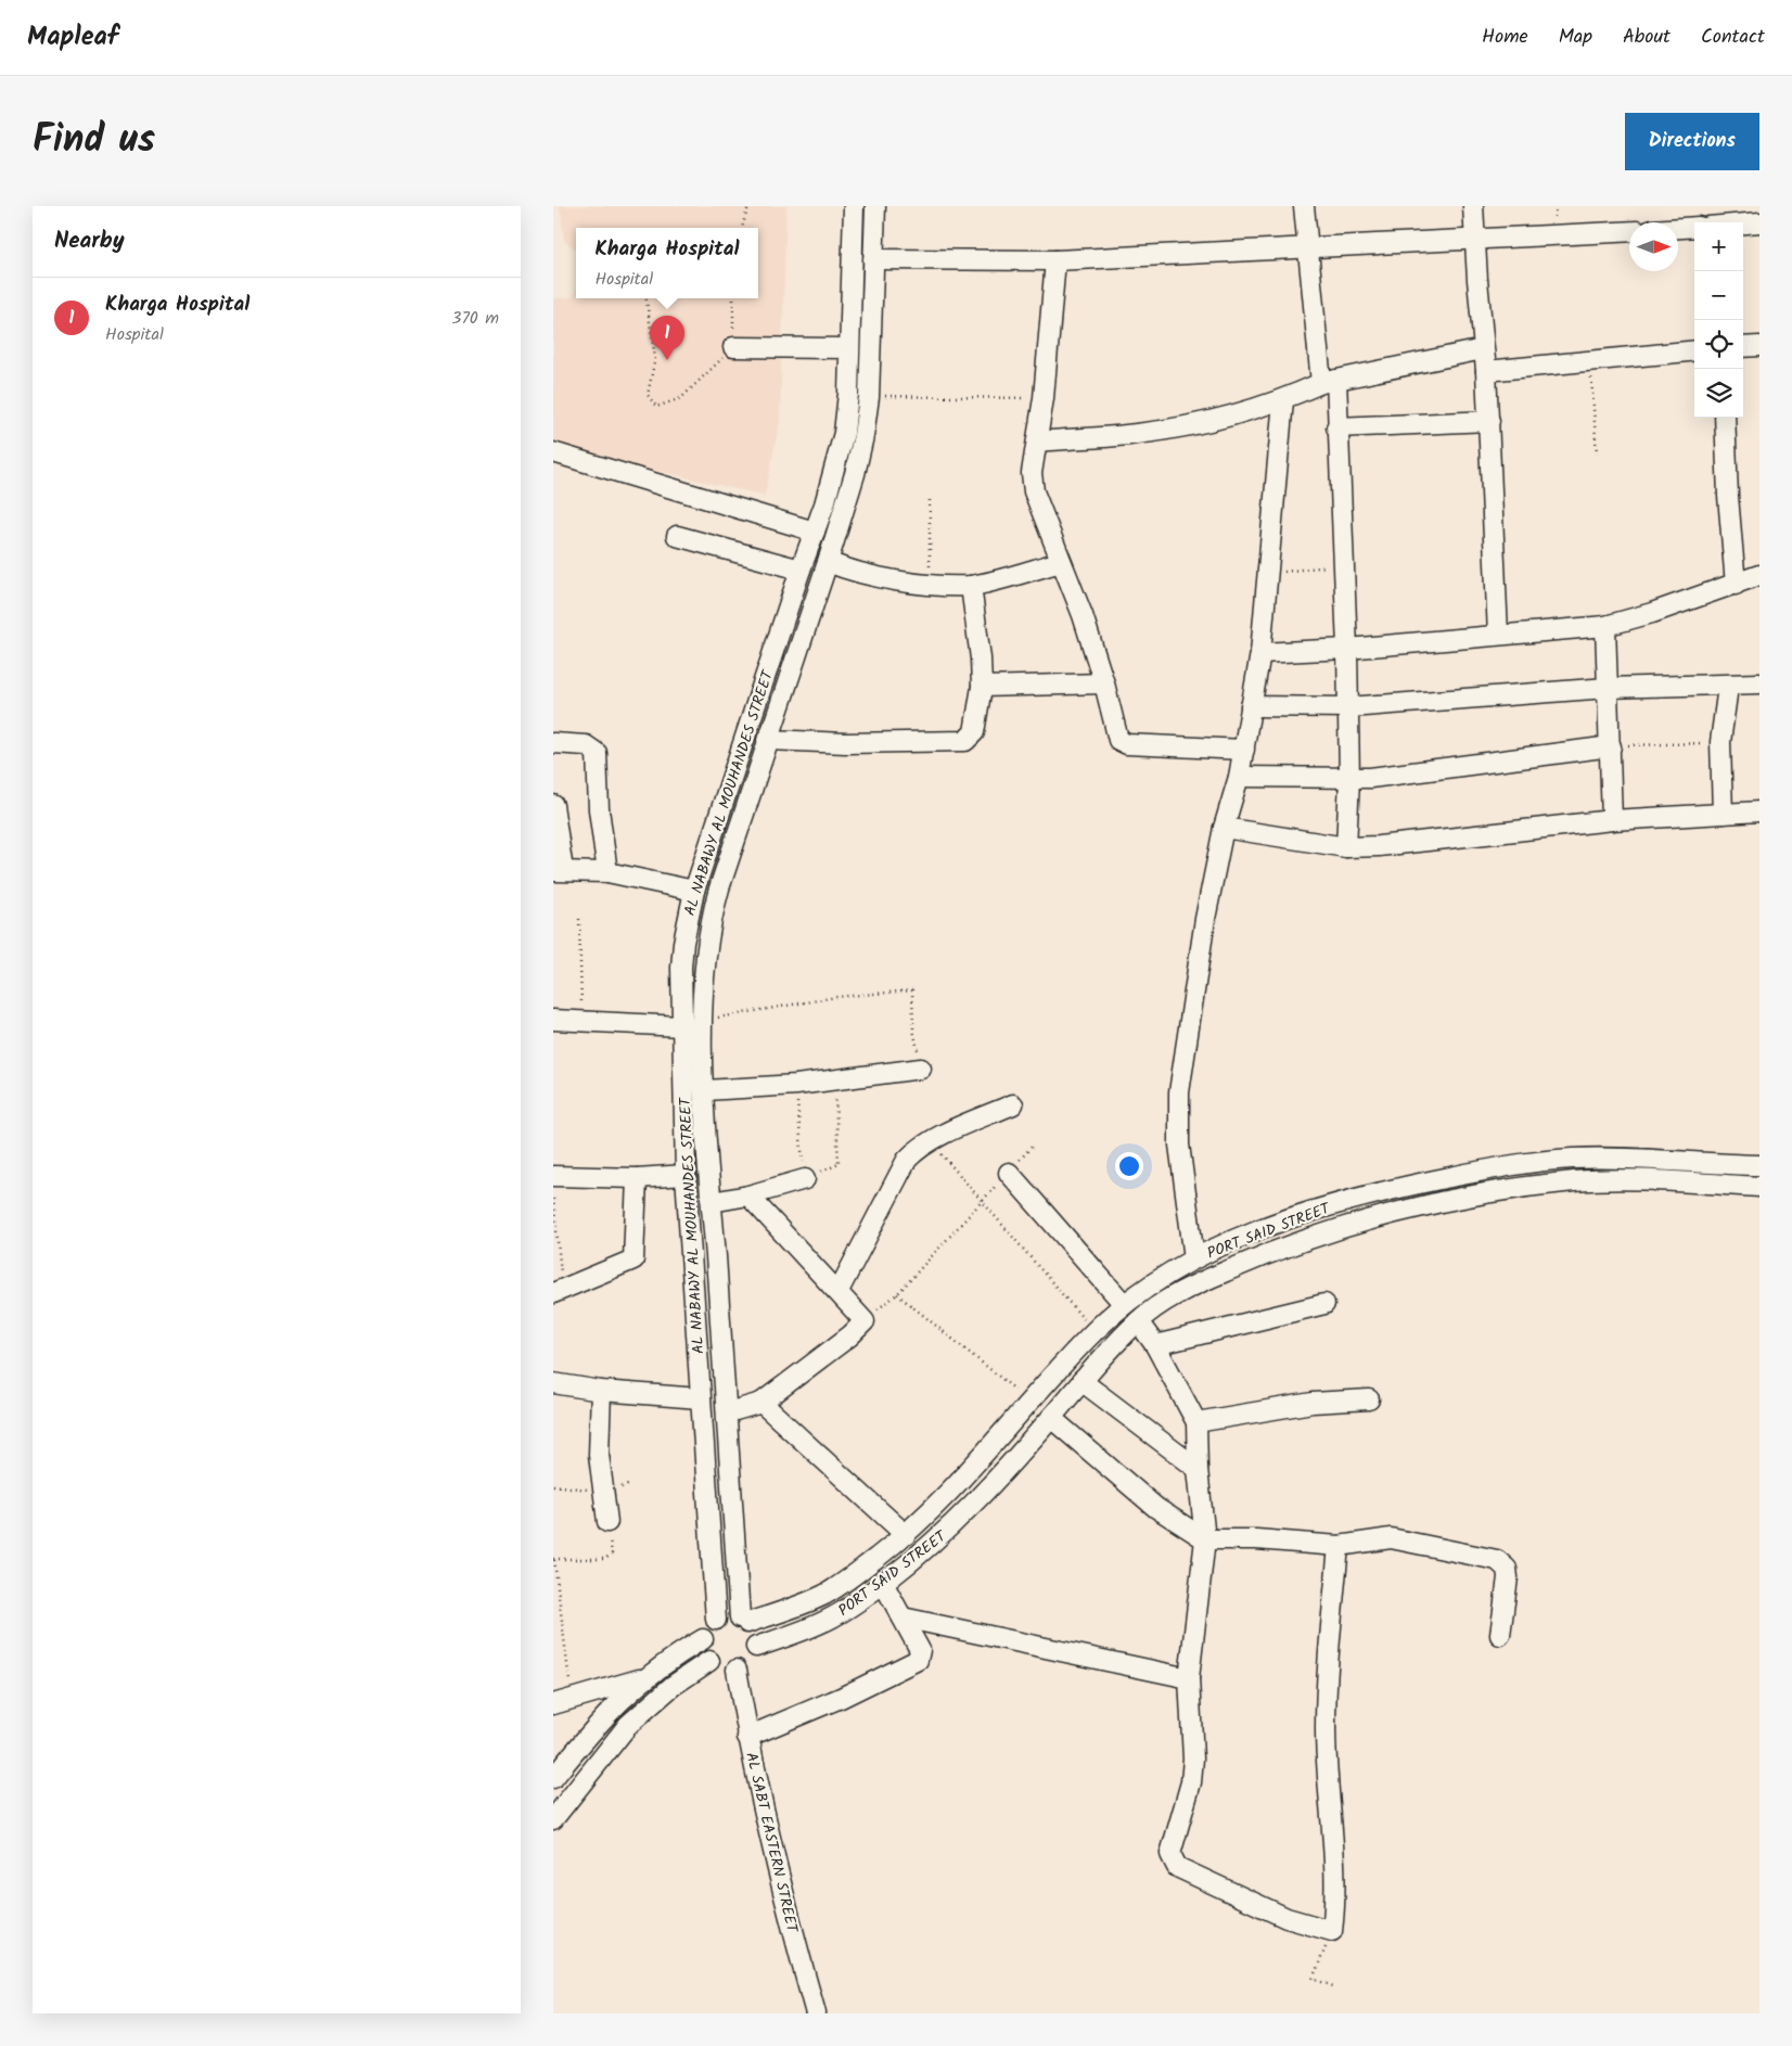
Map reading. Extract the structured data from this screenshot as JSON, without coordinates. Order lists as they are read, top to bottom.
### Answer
{
  "streets": {
    "street": ["AL NABAWY AL MOUHANDES STREET", "PORT SAID STREET", "AL SABT EASTERN STREET"]
  },
  "crossings": [
    ["AL NABAWY AL MOUHANDES STREET", "PORT SAID STREET"],
    ["AL NABAWY AL MOUHANDES STREET", "AL SABT EASTERN STREET"],
    ["PORT SAID STREET", "AL SABT EASTERN STREET"]
  ],
  "north": "right",
  "page": {
    "header": "Mapleaf",
    "nav": [
      "Home",
      "Map",
      "About",
      "Contact"
    ],
    "title": "Find us",
    "buttons": "Directions",
    "heading": "Nearby",
    "map_buttons": ["+", "−"],
    "popup": ["Kharga Hospital", "Hospital"],
    "list": [
      {
        "mark": "1",
        "name": "Kharga Hospital",
        "note": "Hospital",
        "value": "370 m"
      }
    ],
    "pins": "1"
  }
}
